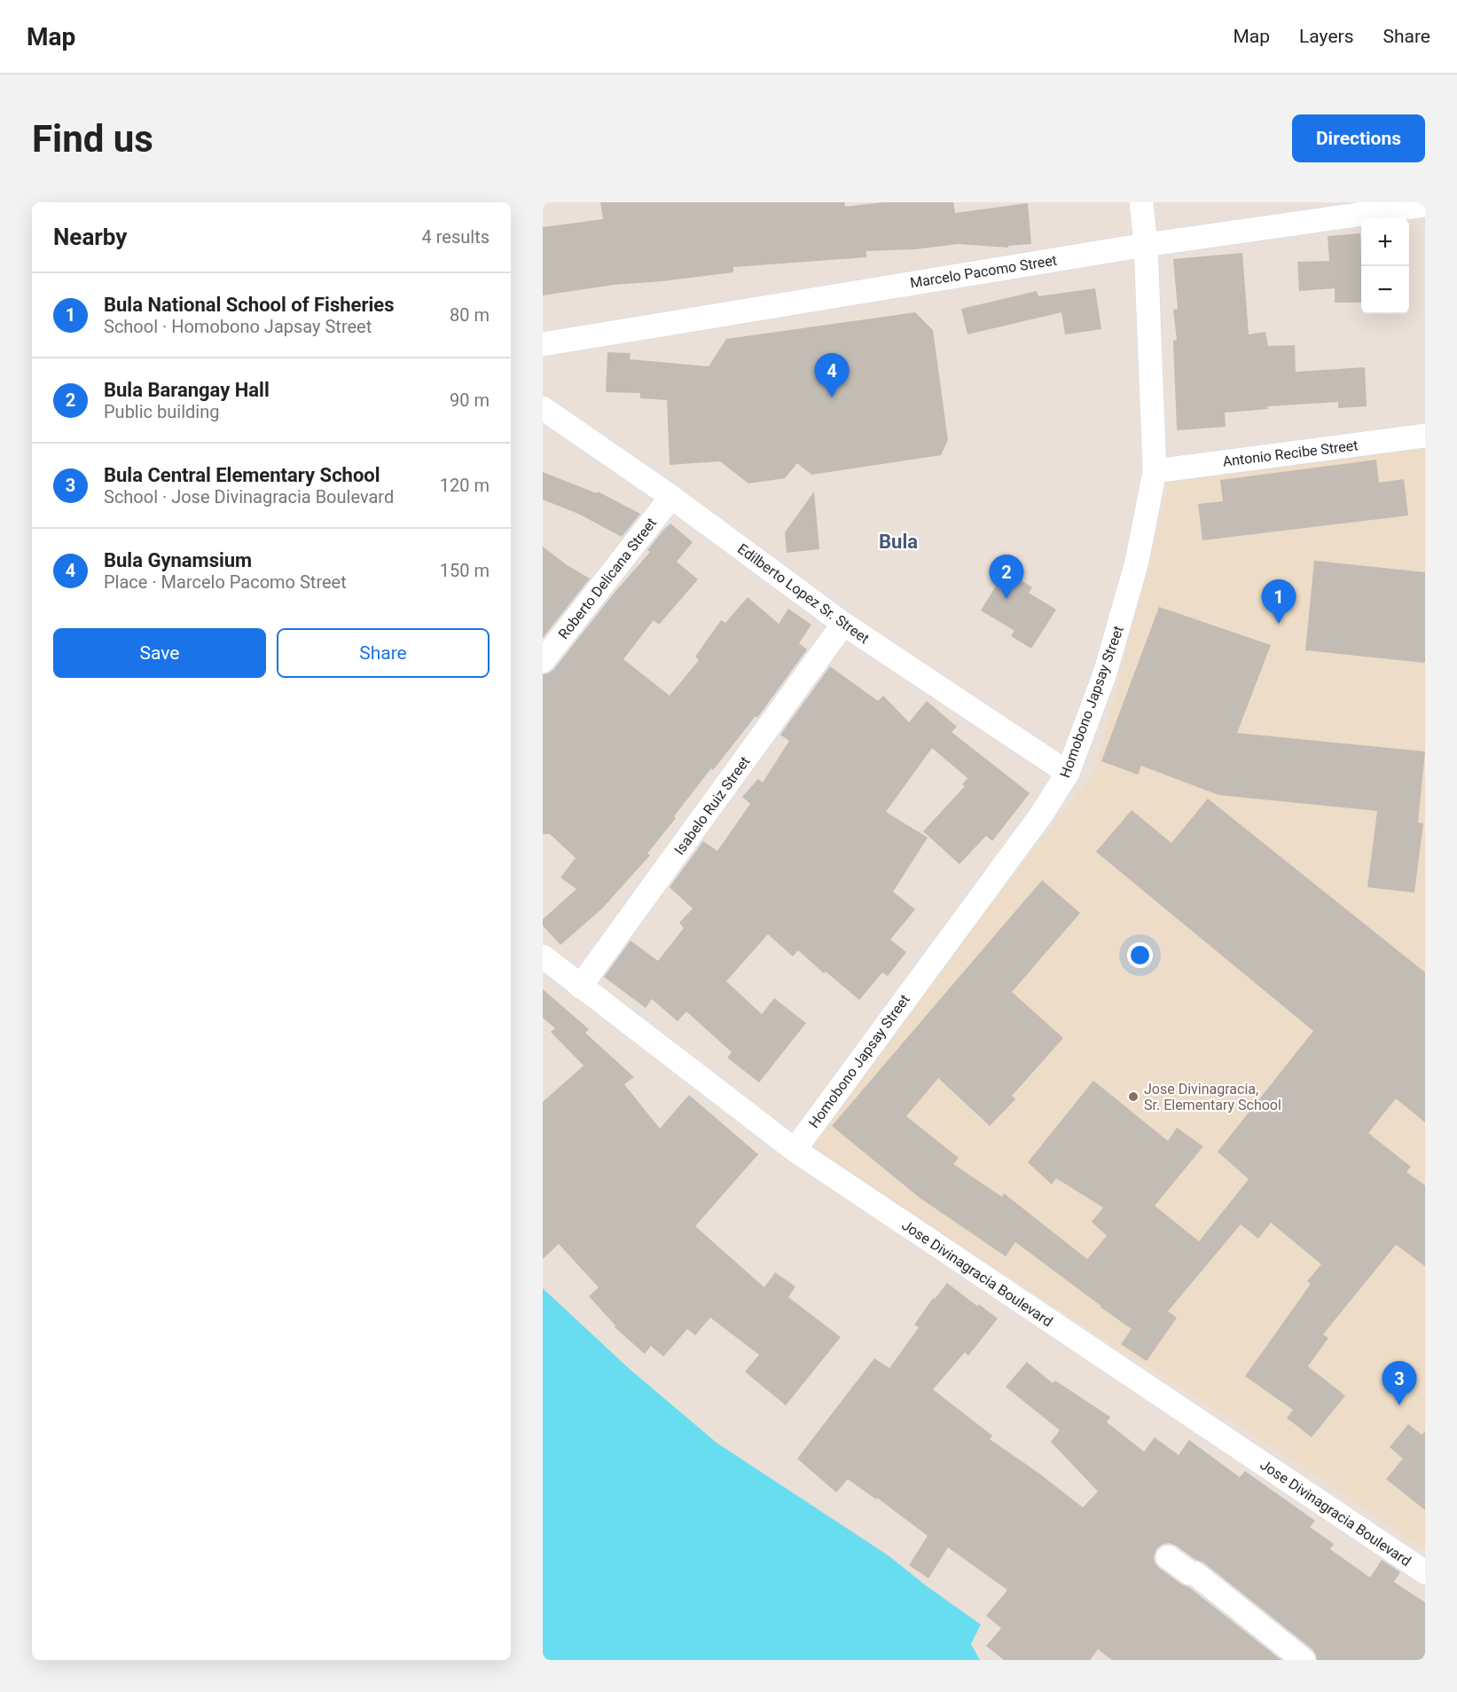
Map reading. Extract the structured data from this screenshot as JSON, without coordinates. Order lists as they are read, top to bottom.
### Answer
{
  "streets": {
    "street": [
      "Marcelo Pacomo Street",
      "Antonio Recibe Street",
      "Roberto Delicana Street",
      "Edilberto Lopez Sr. Street",
      "Homobono Japsay Street",
      "Isabelo Ruiz Street",
      "Jose Divinagracia Boulevard"
    ]
  },
  "crossings": [
    ["Marcelo Pacomo Street", "Homobono Japsay Street"],
    ["Antonio Recibe Street", "Homobono Japsay Street"],
    ["Roberto Delicana Street", "Edilberto Lopez Sr. Street"],
    ["Edilberto Lopez Sr. Street", "Homobono Japsay Street"],
    ["Edilberto Lopez Sr. Street", "Isabelo Ruiz Street"],
    ["Homobono Japsay Street", "Jose Divinagracia Boulevard"],
    ["Isabelo Ruiz Street", "Jose Divinagracia Boulevard"]
  ],
  "districts": ["Bula"],
  "places": ["Jose Divinagracia, Sr. Elementary School"],
  "page": {
    "header": "Map",
    "nav": ["Map", "Layers", "Share"],
    "buttons": [
      "Directions",
      ["Save", "Share"]
    ],
    "title": "Find us",
    "heading": ["Nearby", "4 results"],
    "map_buttons": ["+", "−"],
    "list": [
      {
        "mark": "1",
        "name": "Bula National School of Fisheries",
        "note": "School · Homobono Japsay Street",
        "value": "80 m"
      },
      {
        "mark": "2",
        "name": "Bula Barangay Hall",
        "note": "Public building",
        "value": "90 m"
      },
      {
        "mark": "3",
        "name": "Bula Central Elementary School",
        "note": "School · Jose Divinagracia Boulevard",
        "value": "120 m"
      },
      {
        "mark": "4",
        "name": "Bula Gynamsium",
        "note": "Place · Marcelo Pacomo Street",
        "value": "150 m"
      }
    ],
    "pins": [
      "4",
      "2",
      "1",
      "3"
    ]
  }
}
